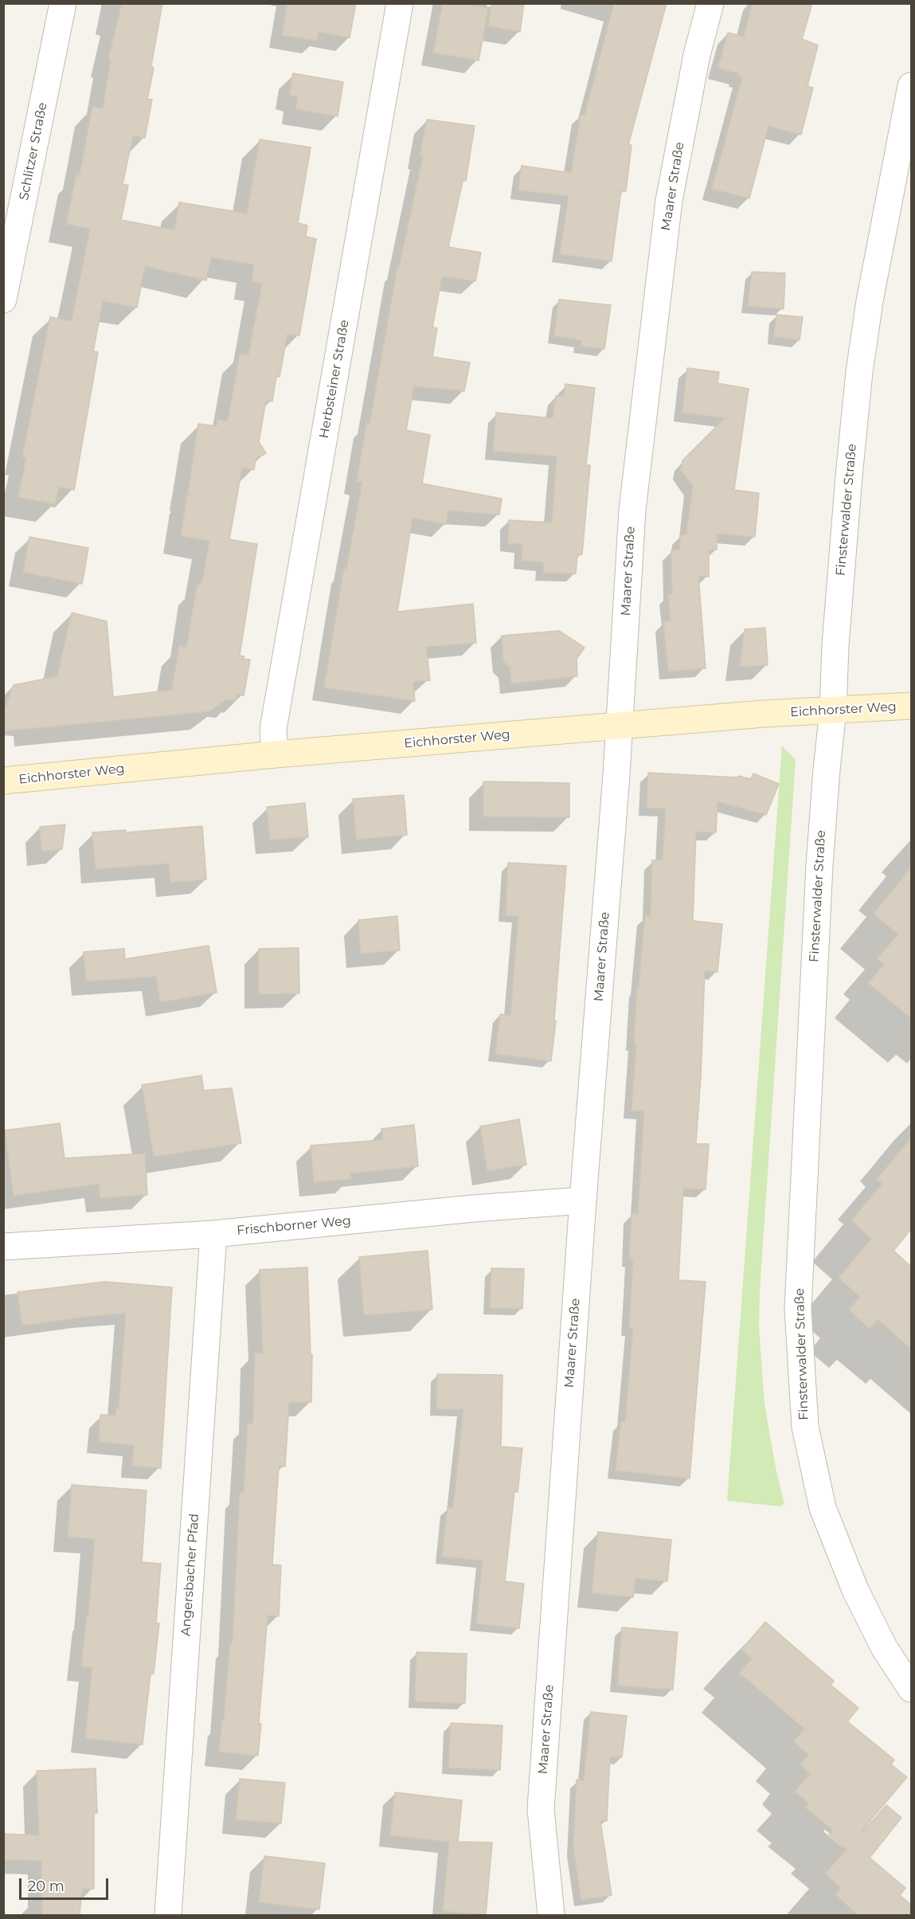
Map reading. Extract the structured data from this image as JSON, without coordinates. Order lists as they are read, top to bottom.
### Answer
{
  "streets": {
    "main road": ["Eichhorster Weg"],
    "street": [
      "Schlitzer Straße",
      "Maarer Straße",
      "Herbsteiner Straße",
      "Finsterwalder Straße",
      "Frischborner Weg",
      "Angersbacher Pfad"
    ]
  },
  "crossings": [
    ["Maarer Straße", "Eichhorster Weg"],
    ["Maarer Straße", "Frischborner Weg"],
    ["Herbsteiner Straße", "Eichhorster Weg"],
    ["Finsterwalder Straße", "Eichhorster Weg"],
    ["Frischborner Weg", "Angersbacher Pfad"]
  ],
  "scale_bar": "20 m"
}
